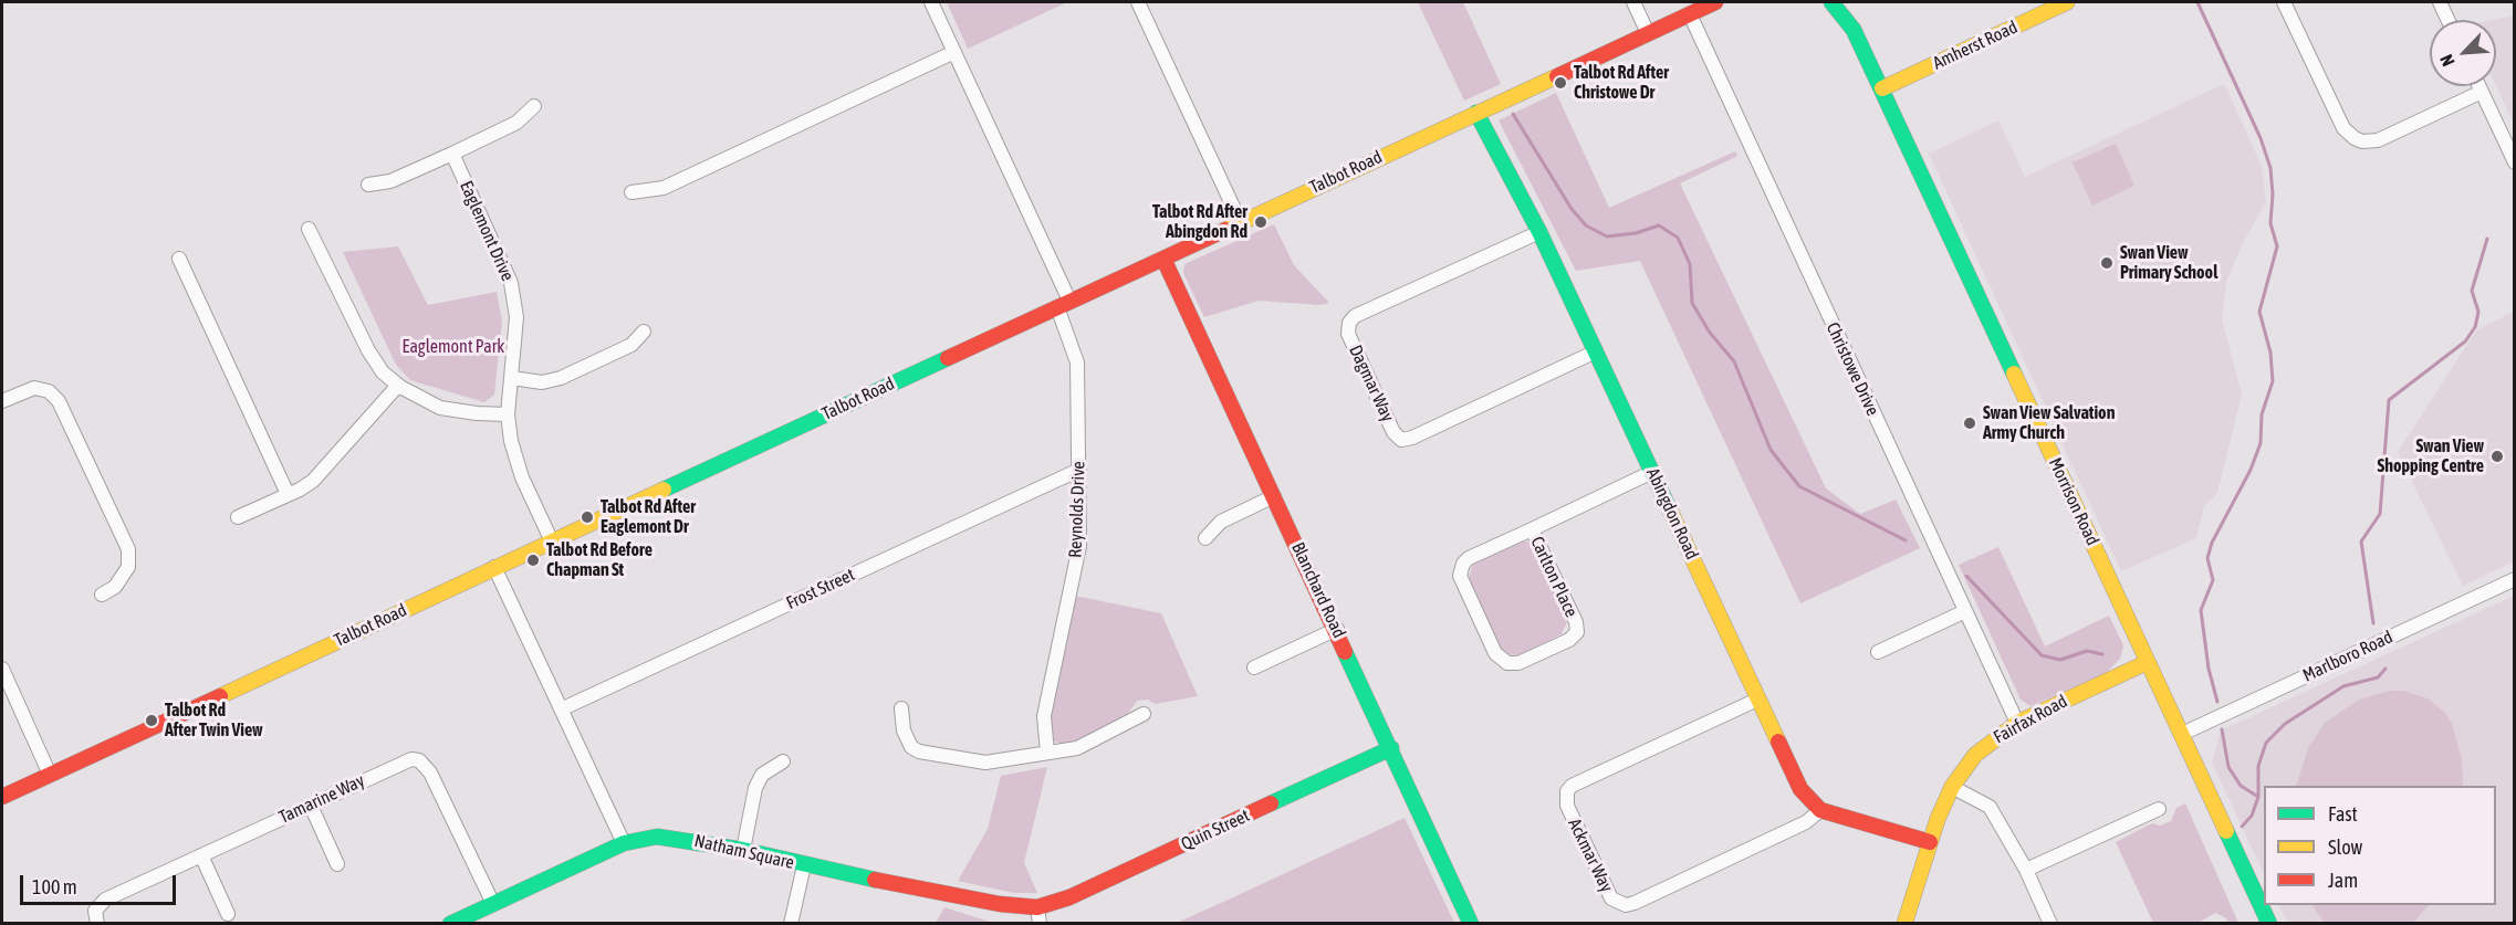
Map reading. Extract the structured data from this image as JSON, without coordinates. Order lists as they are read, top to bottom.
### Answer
{
  "streets": {
    "street": [
      "Amherst Road",
      "Talbot Road",
      "Eaglemont Drive",
      "Christowe Drive",
      "Dagmar Way",
      "Morrison Road",
      "Reynolds Drive",
      "Abingdon Road",
      "Carlton Place",
      "Frost Street",
      "Blanchard Road",
      "Marlboro Road",
      "Fairfax Road",
      "Tamarine Way",
      "Quin Street",
      "Natham Square",
      "Ackmar Way"
    ]
  },
  "crossings": [
    ["Amherst Road", "Morrison Road"],
    ["Talbot Road", "Eaglemont Drive"],
    ["Talbot Road", "Christowe Drive"],
    ["Talbot Road", "Reynolds Drive"],
    ["Talbot Road", "Abingdon Road"],
    ["Talbot Road", "Blanchard Road"],
    ["Christowe Drive", "Fairfax Road"],
    ["Dagmar Way", "Abingdon Road"],
    ["Morrison Road", "Marlboro Road"],
    ["Morrison Road", "Fairfax Road"],
    ["Reynolds Drive", "Frost Street"],
    ["Abingdon Road", "Carlton Place"],
    ["Abingdon Road", "Ackmar Way"],
    ["Blanchard Road", "Quin Street"],
    ["Tamarine Way", "Natham Square"],
    ["Quin Street", "Natham Square"]
  ],
  "parks": ["Eaglemont Park"],
  "places": [
    "Talbot Rd After Christowe Dr",
    "Talbot Rd After Abingdon Rd",
    "Swan View Primary School",
    "Swan View Salvation Army Church",
    "Swan View Shopping Centre",
    "Talbot Rd After Eaglemont Dr",
    "Talbot Rd Before Chapman St",
    "Talbot Rd After Twin View"
  ],
  "legend": ["Fast", "Slow", "Jam"],
  "scale_bar": "100 m",
  "north": "bottom left"
}
